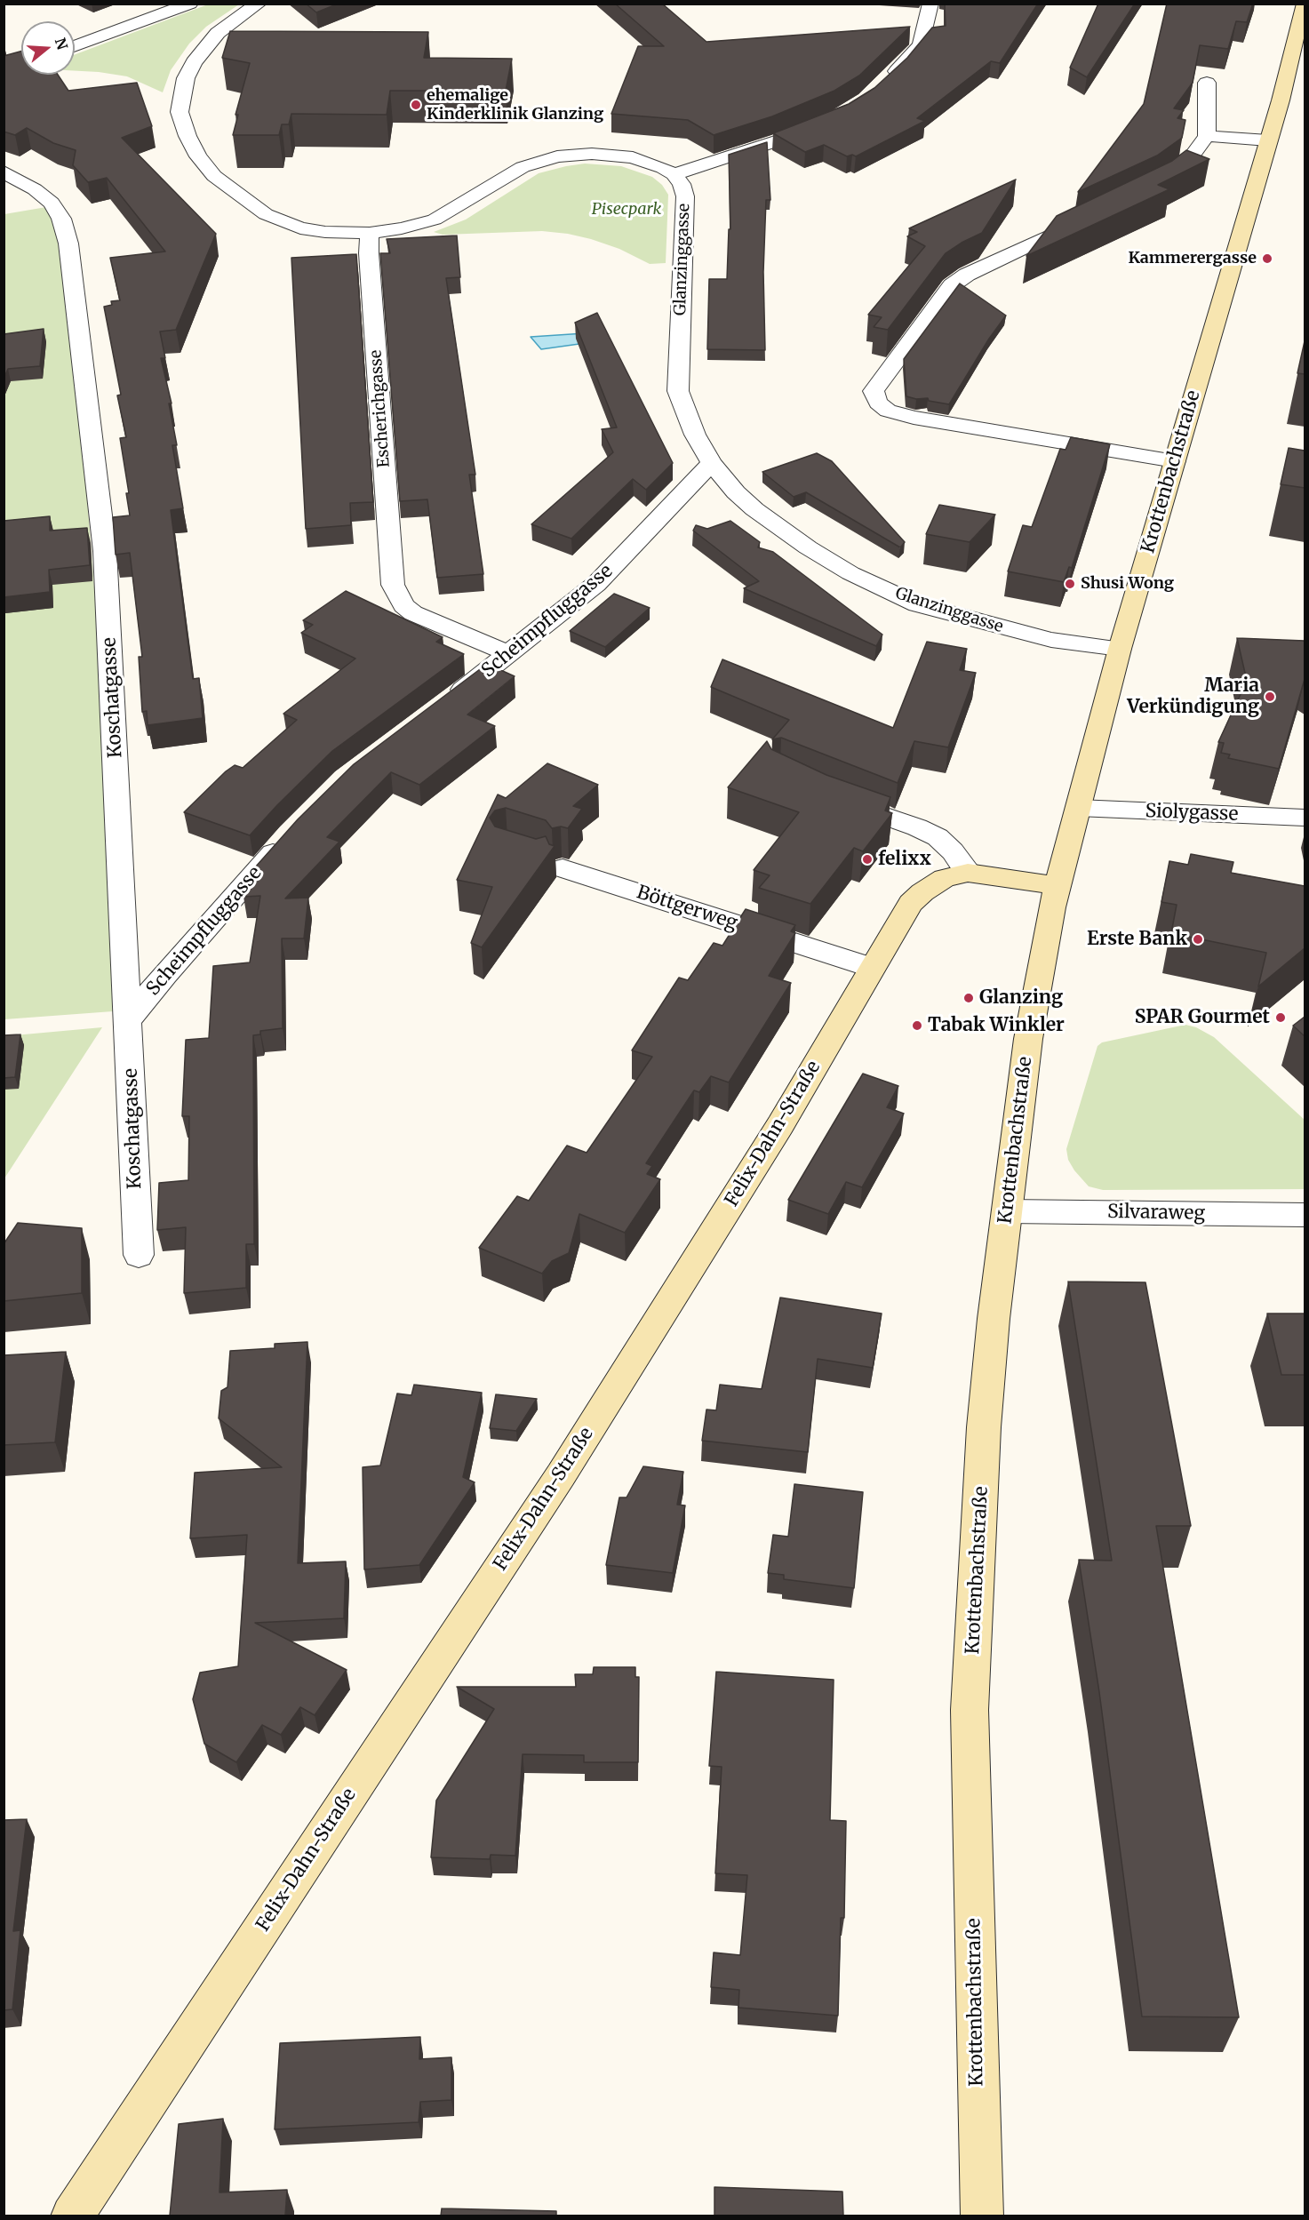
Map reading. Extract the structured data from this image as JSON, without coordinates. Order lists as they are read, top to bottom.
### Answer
{
  "streets": {
    "main road": ["Krottenbachstraße", "Felix-Dahn-Straße"],
    "street": [
      "Glanzinggasse",
      "Escherichgasse",
      "Scheimpfluggasse",
      "Koschatgasse",
      "Siolygasse",
      "Böttgerweg",
      "Silvaraweg"
    ]
  },
  "crossings": [
    ["Glanzinggasse", "Krottenbachstraße"],
    ["Glanzinggasse", "Scheimpfluggasse"],
    ["Escherichgasse", "Scheimpfluggasse"],
    ["Krottenbachstraße", "Siolygasse"],
    ["Krottenbachstraße", "Felix-Dahn-Straße"],
    ["Krottenbachstraße", "Silvaraweg"],
    ["Scheimpfluggasse", "Koschatgasse"],
    ["Böttgerweg", "Felix-Dahn-Straße"]
  ],
  "parks": ["Pisecpark"],
  "places": [
    "ehemalige Kinderklinik Glanzing",
    "Kammerergasse",
    "Shusi Wong",
    "Maria Verkündigung",
    "felixx",
    "Erste Bank",
    "Glanzing",
    "SPAR Gourmet",
    "Tabak Winkler"
  ],
  "north": "right"
}
